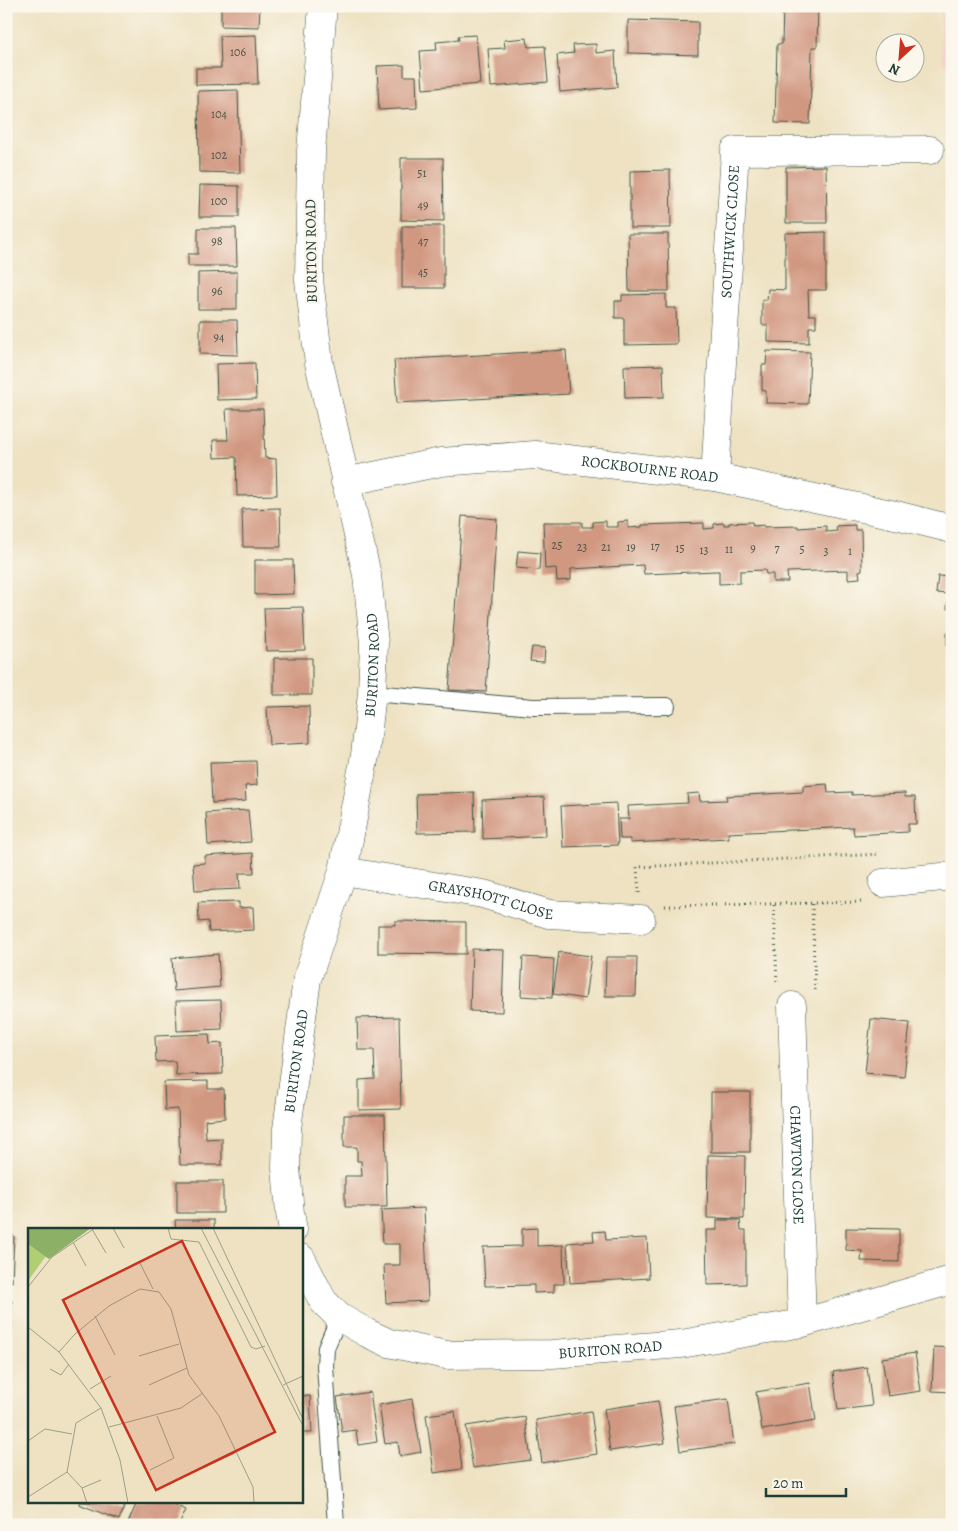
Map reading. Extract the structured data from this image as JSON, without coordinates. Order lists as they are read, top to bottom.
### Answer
{
  "streets": {
    "street": [
      "SOUTHWICK CLOSE",
      "BURITON ROAD",
      "ROCKBOURNE ROAD",
      "GRAYSHOTT CLOSE",
      "CHAWTON CLOSE"
    ]
  },
  "crossings": [
    ["SOUTHWICK CLOSE", "ROCKBOURNE ROAD"],
    ["BURITON ROAD", "ROCKBOURNE ROAD"],
    ["BURITON ROAD", "GRAYSHOTT CLOSE"],
    ["BURITON ROAD", "CHAWTON CLOSE"]
  ],
  "house_numbers": [
    "106",
    "104",
    "102",
    "51",
    "100",
    "49",
    "98",
    "47",
    "45",
    "96",
    "94",
    "25",
    "17",
    "23",
    "21",
    "19",
    "15",
    "9",
    "7",
    "11",
    "5",
    "13",
    "3",
    "1"
  ],
  "scale_bar": "20 m",
  "north": "bottom left"
}
